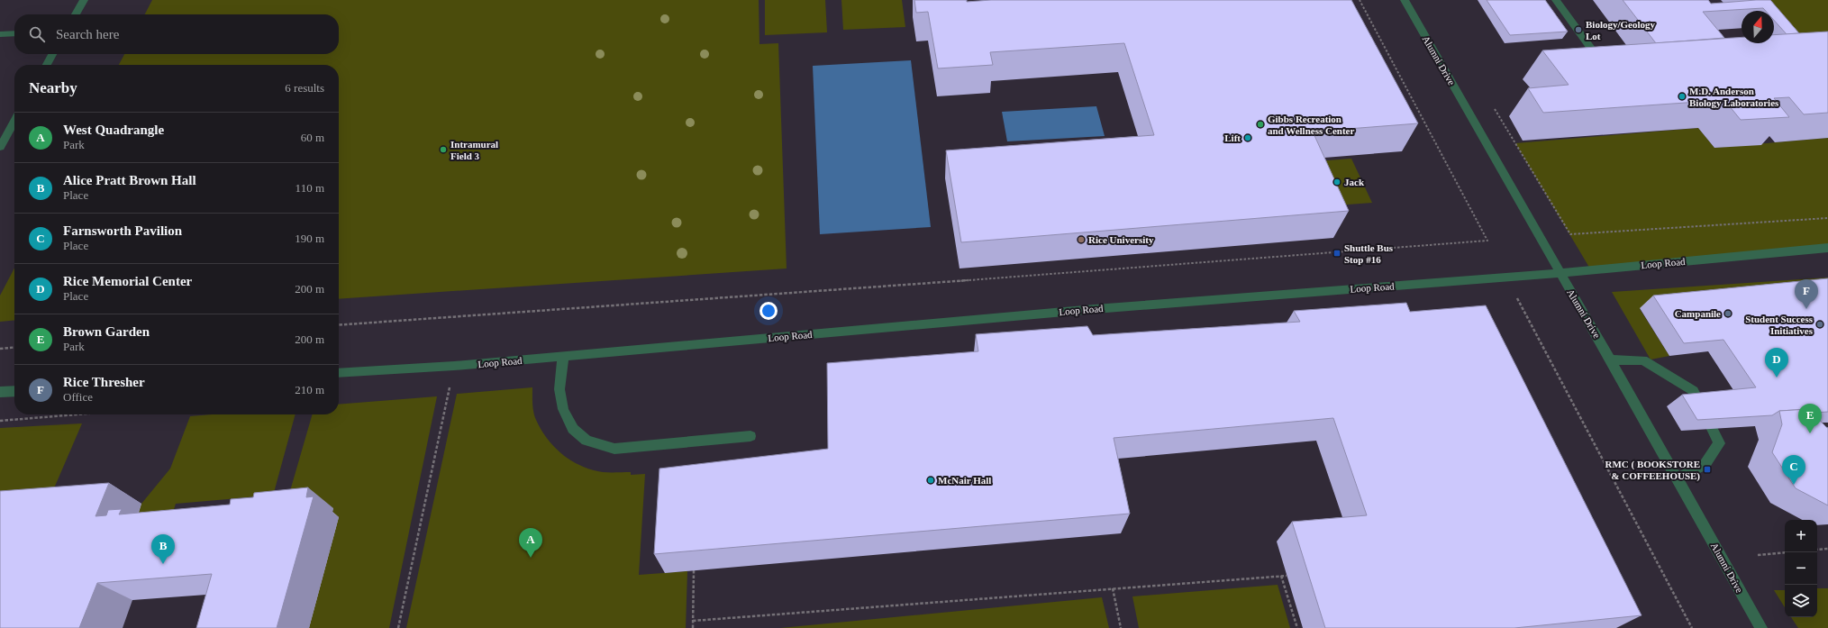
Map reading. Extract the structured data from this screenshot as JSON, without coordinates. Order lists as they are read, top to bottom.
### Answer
{
  "streets": {
    "lane": ["Alumni Drive", "Loop Road"]
  },
  "crossings": [
    ["Alumni Drive", "Loop Road"]
  ],
  "places": {
    "other": [
      "Biology/Geology Lot",
      "M.D. Anderson Biology Laboratories",
      "Gibbs Recreation and Wellness Center",
      "Lift",
      "Intramural Field 3",
      "Jack",
      "Rice University",
      "Campanile",
      "Student Success Initiatives",
      "McNair Hall"
    ],
    "transit": ["Shuttle Bus Stop #16", "RMC ( BOOKSTORE & COFFEEHOUSE)"]
  },
  "north": "top",
  "page": {
    "search": "Search here",
    "heading": ["Nearby", "6 results"],
    "list": [
      {
        "mark": "A",
        "name": "West Quadrangle",
        "note": "Park",
        "value": "60 m"
      },
      {
        "mark": "B",
        "name": "Alice Pratt Brown Hall",
        "note": "Place",
        "value": "110 m"
      },
      {
        "mark": "C",
        "name": "Farnsworth Pavilion",
        "note": "Place",
        "value": "190 m"
      },
      {
        "mark": "D",
        "name": "Rice Memorial Center",
        "note": "Place",
        "value": "200 m"
      },
      {
        "mark": "E",
        "name": "Brown Garden",
        "note": "Park",
        "value": "200 m"
      },
      {
        "mark": "F",
        "name": "Rice Thresher",
        "note": "Office",
        "value": "210 m"
      }
    ],
    "pins": [
      "F",
      "D",
      "E",
      "C",
      "A",
      "B"
    ],
    "map_buttons": ["+", "−"]
  }
}
